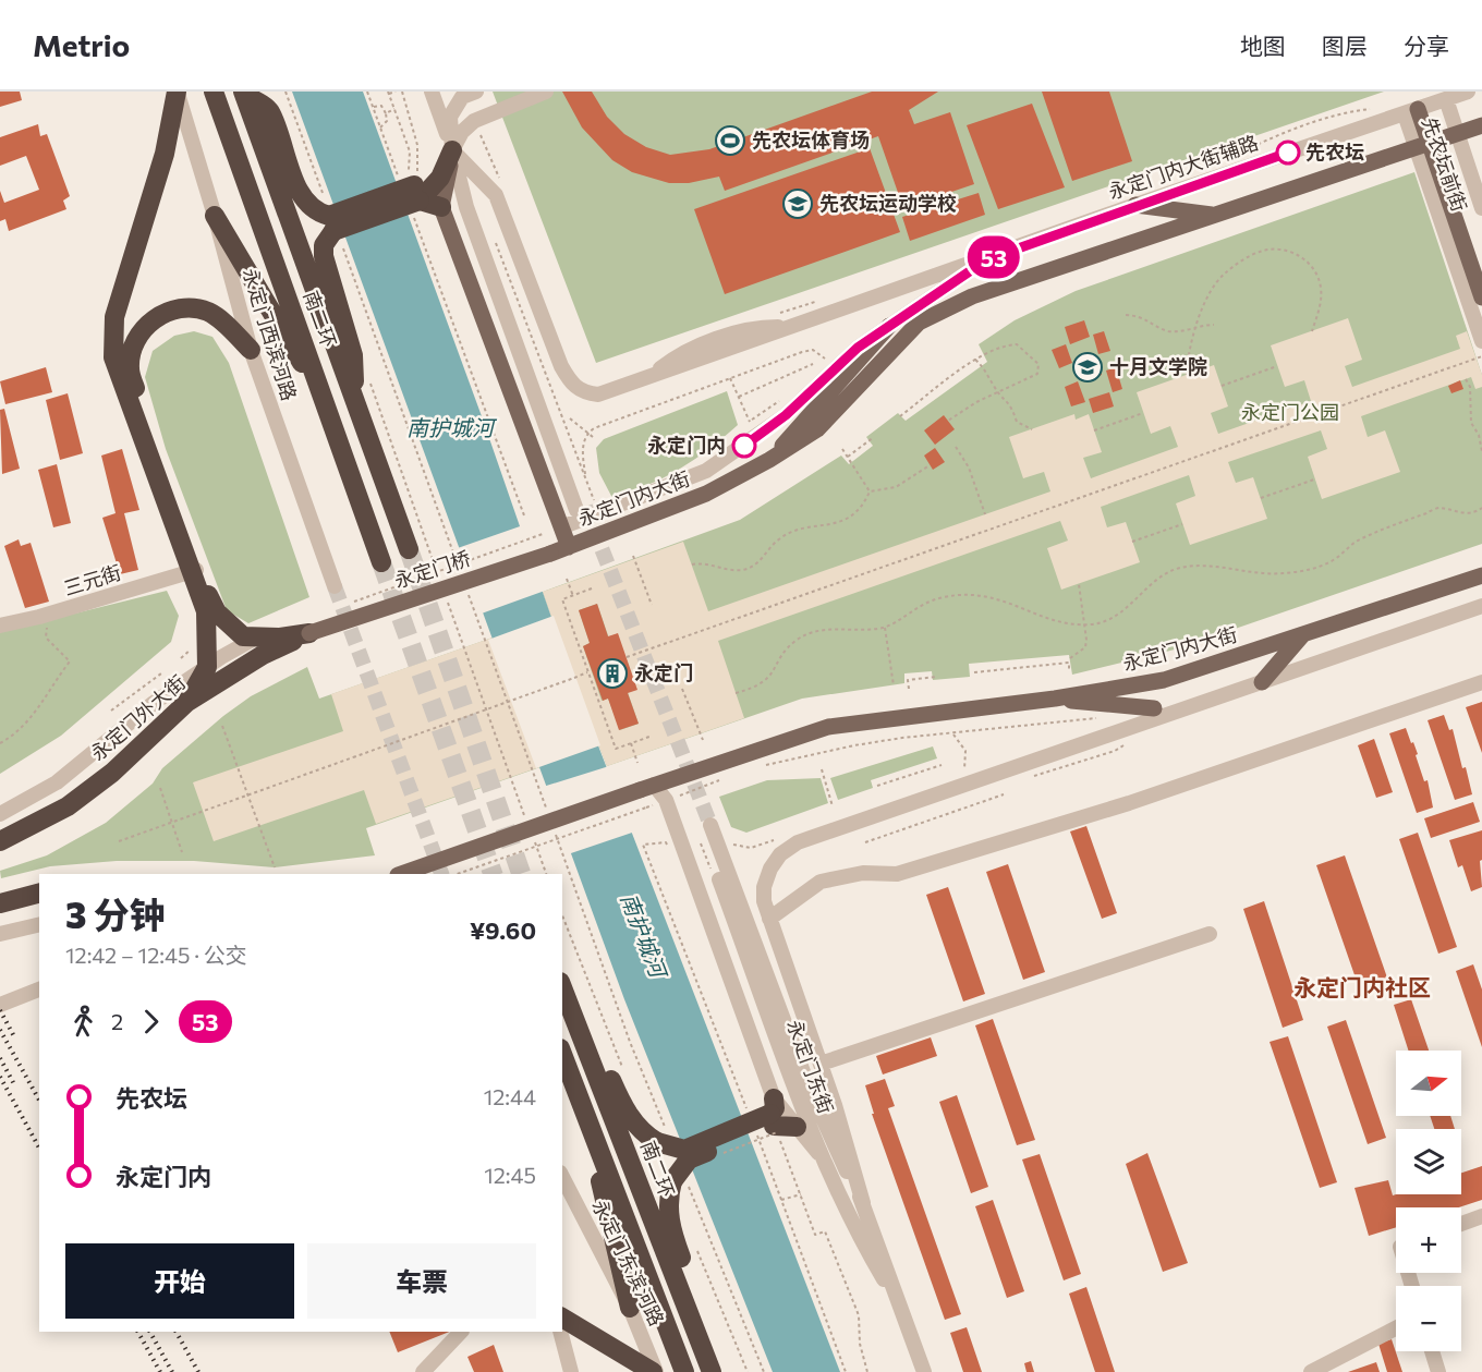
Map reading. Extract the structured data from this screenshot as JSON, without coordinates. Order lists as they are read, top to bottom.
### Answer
{
  "streets": {
    "highway": ["南二环", "永定门外大街"],
    "main road": ["先农坛前街", "永定门内大街", "永定门桥"],
    "street": [
      "永定门内大街辅路",
      "永定门西滨河路",
      "三元街",
      "永定门东街",
      "永定门东滨河路"
    ]
  },
  "crossings": [
    ["先农坛前街", "永定门内大街辅路"],
    ["先农坛前街", "永定门内大街"],
    ["永定门内大街", "永定门桥"],
    ["永定门桥", "永定门外大街"]
  ],
  "districts": ["永定门内社区"],
  "water": ["南护城河"],
  "parks": ["永定门公园"],
  "places": {
    "sports": ["先农坛体育场"],
    "other": ["先农坛", "永定门内"],
    "school or university": ["先农坛运动学校", "十月文学院"],
    "building": ["永定门"]
  },
  "lines": ["bus line 53"],
  "north": "right",
  "page": {
    "header": "Metrio",
    "nav": ["地图", "图层", "分享"],
    "on_map": "53",
    "heading": ["3 分钟", "12:42 – 12:45 · 公交", "¥9.60"],
    "legs": ["2", "53"],
    "map_buttons": ["+", "−"],
    "list": [
      {
        "name": "先农坛",
        "value": "12:44"
      },
      {
        "name": "永定门内",
        "value": "12:45"
      }
    ],
    "buttons": ["开始", "车票"]
  }
}
